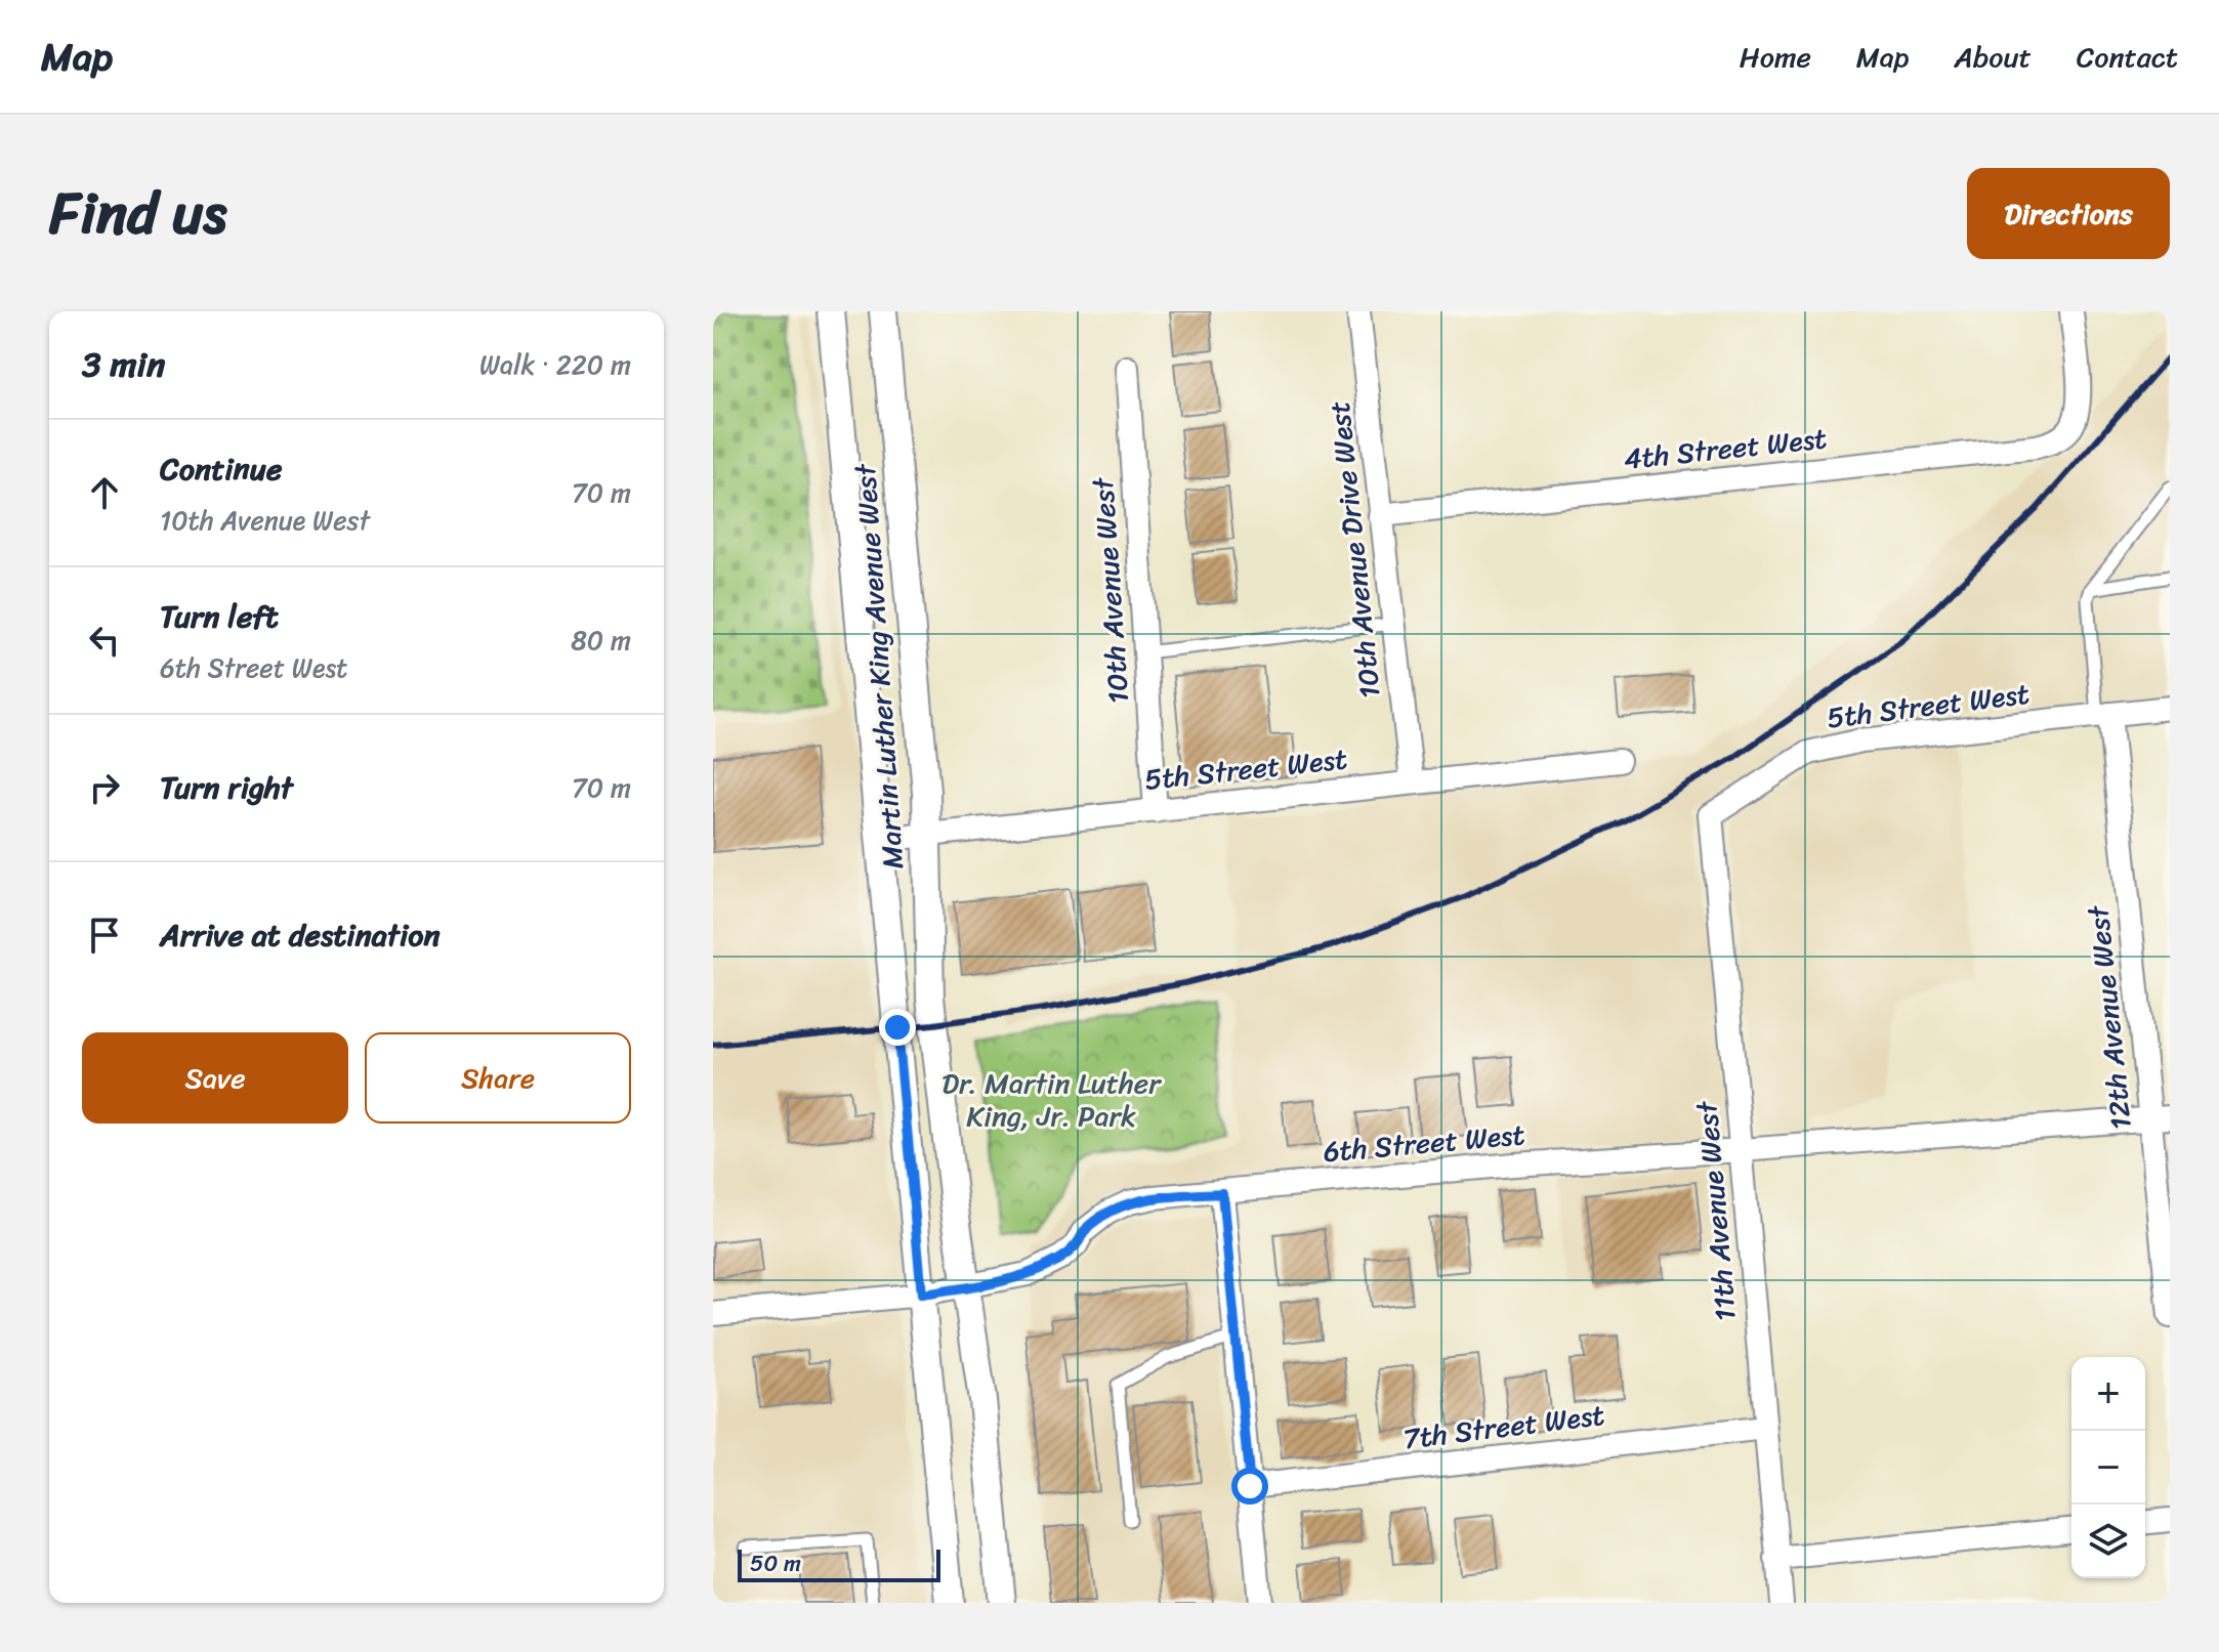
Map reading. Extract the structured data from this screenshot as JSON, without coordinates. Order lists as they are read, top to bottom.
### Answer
{
  "streets": {
    "street": [
      "4th Street West",
      "10th Avenue Drive West",
      "10th Avenue West",
      "Martin Luther King Avenue West",
      "5th Street West",
      "12th Avenue West",
      "6th Street West",
      "11th Avenue West",
      "7th Street West"
    ]
  },
  "crossings": [
    ["4th Street West", "10th Avenue Drive West"],
    ["10th Avenue Drive West", "5th Street West"],
    ["10th Avenue West", "5th Street West"],
    ["Martin Luther King Avenue West", "5th Street West"],
    ["Martin Luther King Avenue West", "6th Street West"],
    ["5th Street West", "12th Avenue West"],
    ["5th Street West", "11th Avenue West"],
    ["12th Avenue West", "6th Street West"],
    ["6th Street West", "11th Avenue West"],
    ["11th Avenue West", "7th Street West"]
  ],
  "parks": ["Dr. Martin Luther King, Jr. Park"],
  "scale_bar": "50 m",
  "page": {
    "header": "Map",
    "nav": [
      "Home",
      "Map",
      "About",
      "Contact"
    ],
    "title": "Find us",
    "buttons": [
      "Directions",
      ["Save", "Share"]
    ],
    "heading": ["3 min", "Walk · 220 m"],
    "list": [
      ["Continue", "10th Avenue West", "70 m"],
      ["Turn left", "6th Street West", "80 m"],
      ["Turn right", "70 m"],
      "Arrive at destination"
    ],
    "map_buttons": ["+", "−"],
    "scale": "50 m"
  }
}
